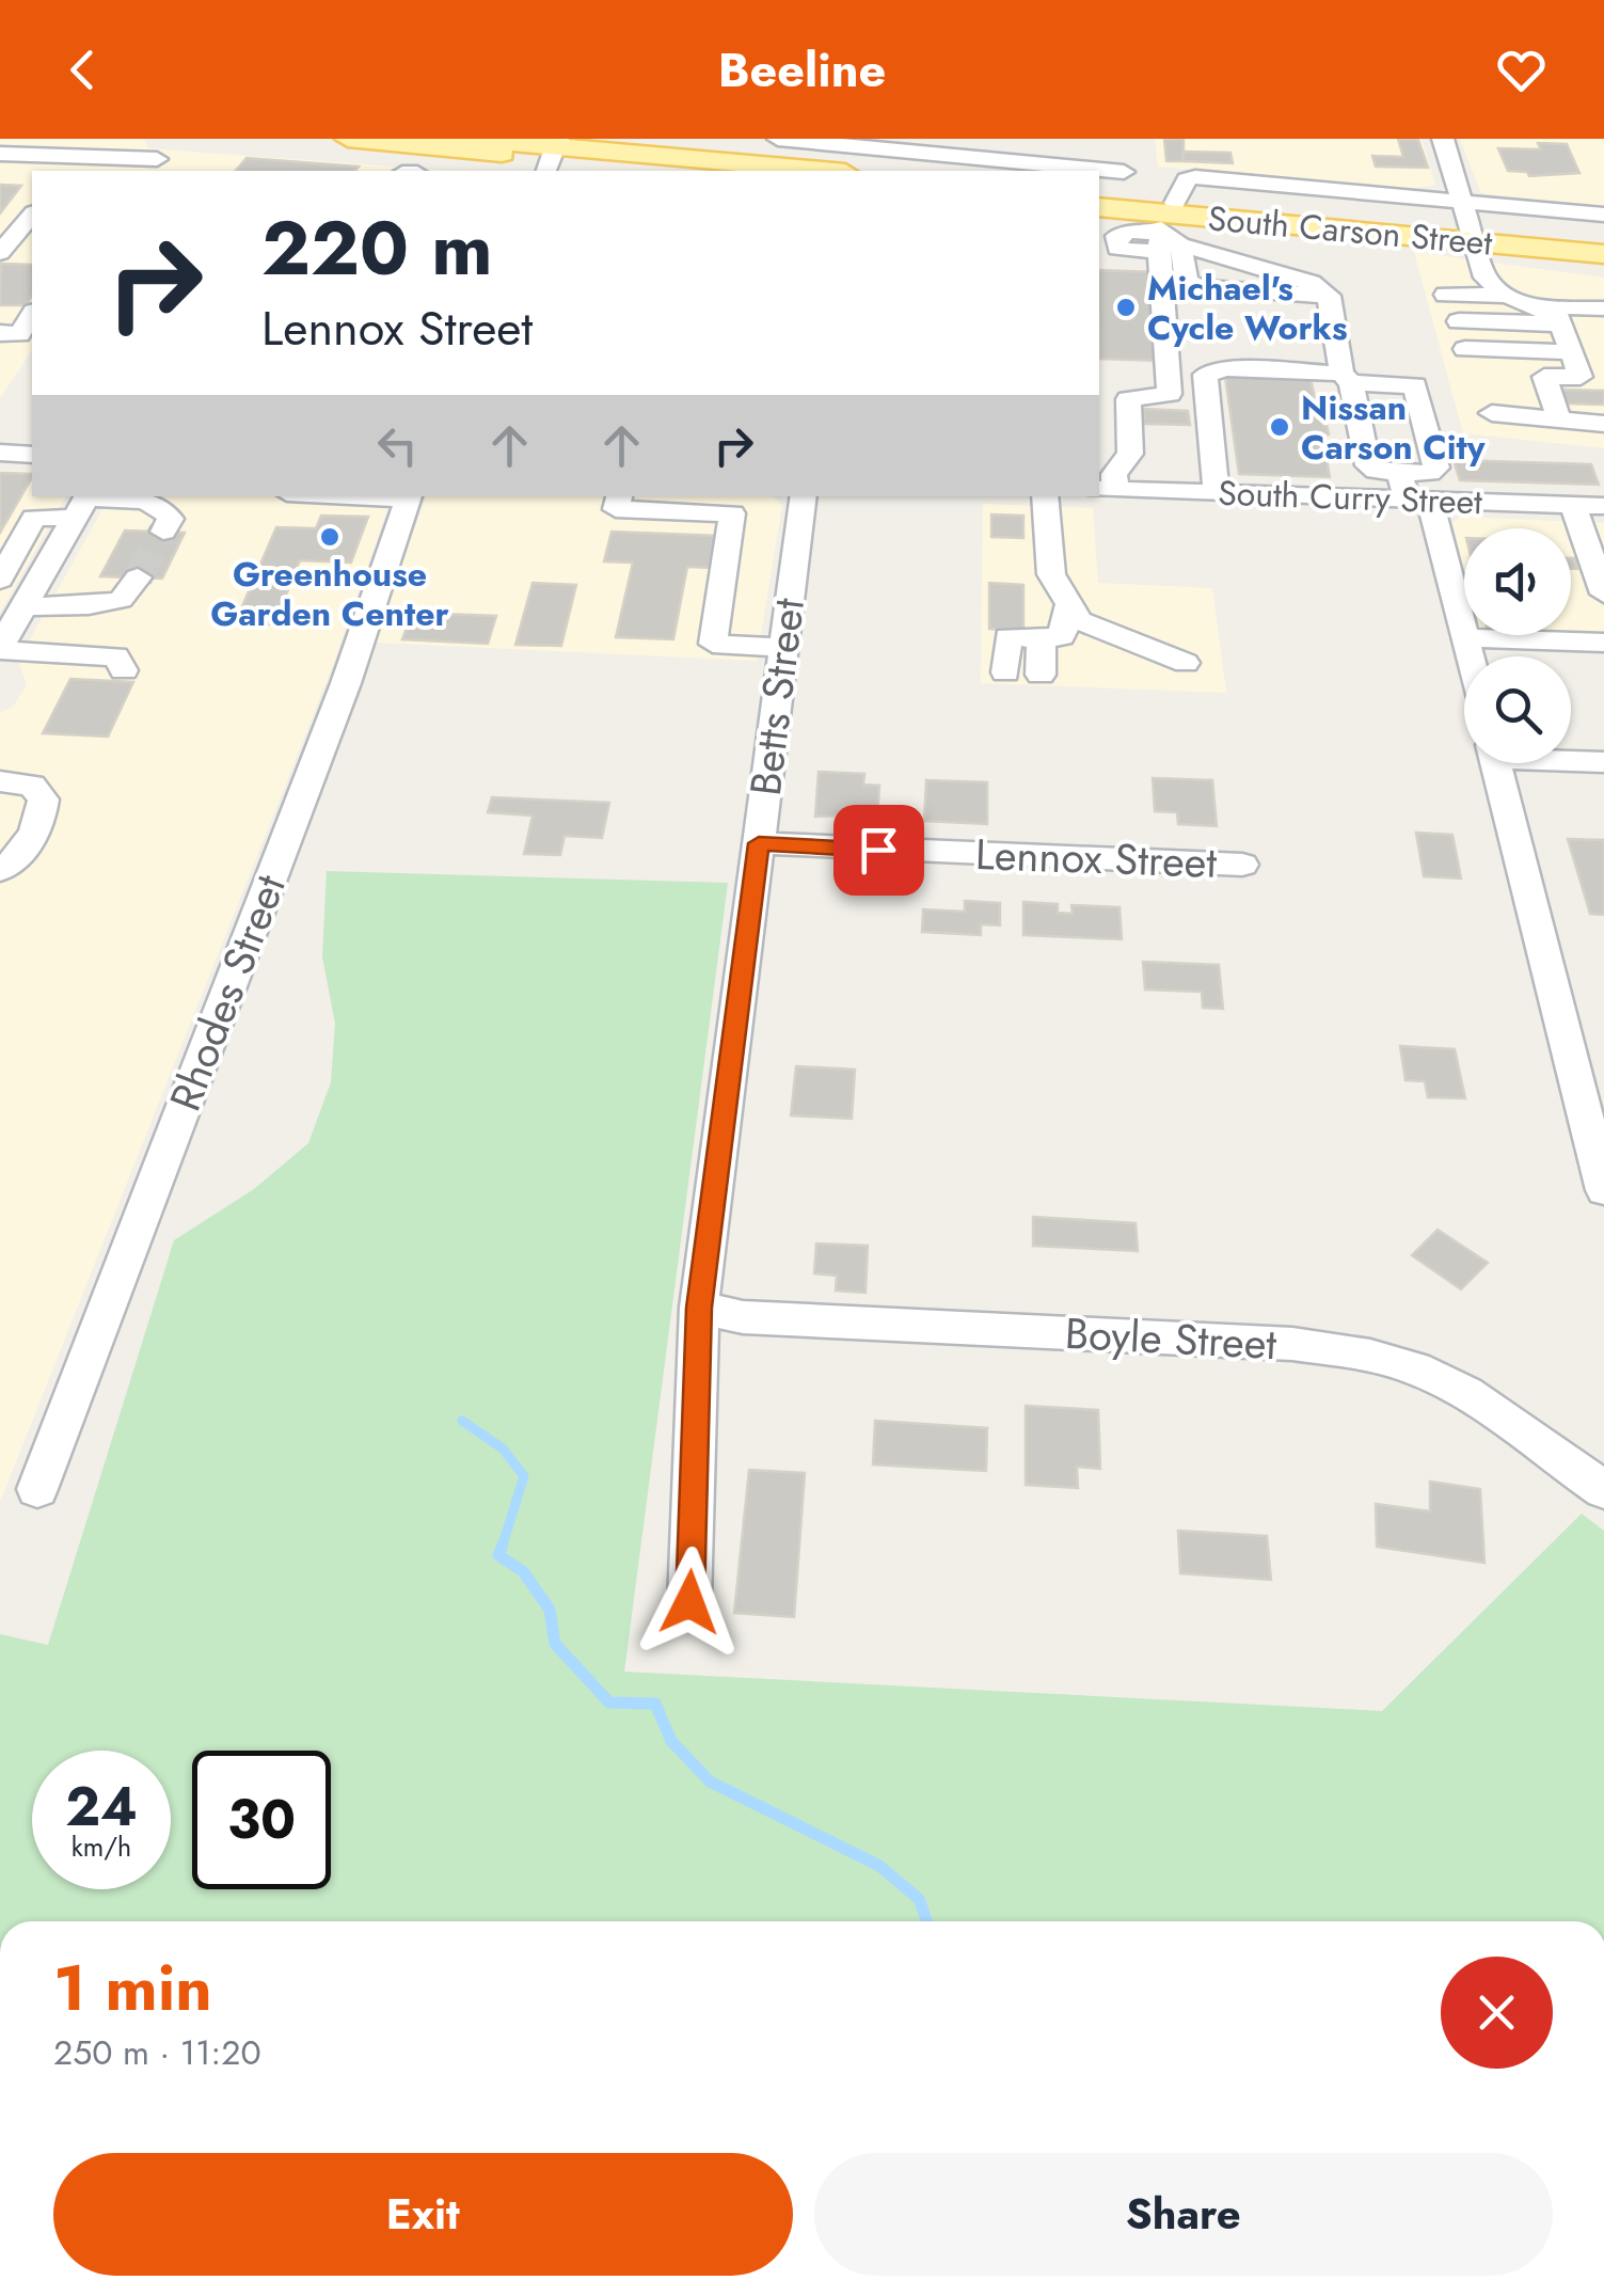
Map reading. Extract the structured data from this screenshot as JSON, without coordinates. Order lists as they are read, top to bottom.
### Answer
{
  "streets": {
    "main road": ["South Carson Street"],
    "street": [
      "South Curry Street",
      "Betts Street",
      "Lennox Street",
      "Rhodes Street",
      "Boyle Street"
    ]
  },
  "crossings": [
    ["Betts Street", "Lennox Street"],
    ["Betts Street", "Boyle Street"]
  ],
  "places": ["Michael's Cycle Works", "Nissan Carson City", "Greenhouse Garden Center"],
  "page": {
    "header": "Beeline",
    "turn": ["220 m", "Lennox Street"],
    "speed": "24 km/h",
    "limit": "30",
    "heading": ["1 min", "250 m · 11:20"],
    "buttons": ["Exit", "Share"]
  }
}
